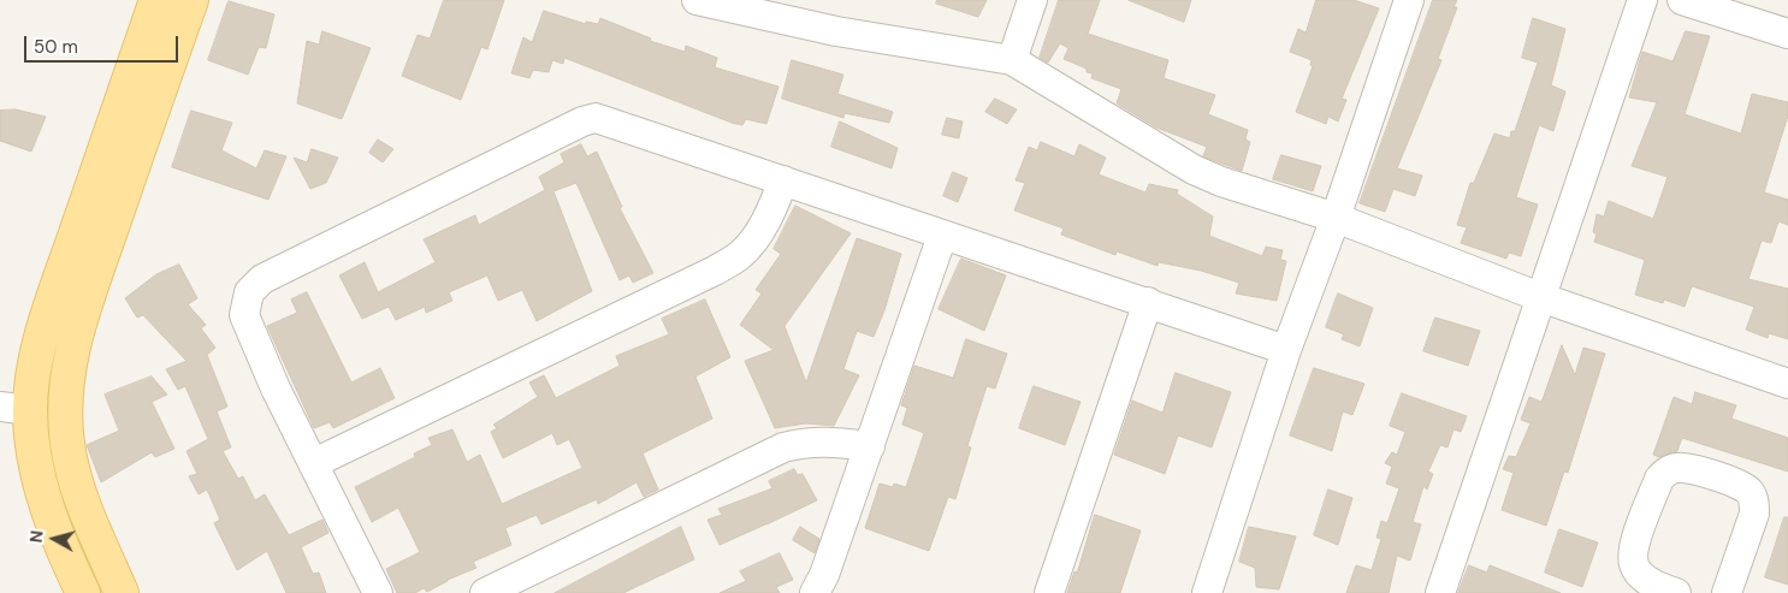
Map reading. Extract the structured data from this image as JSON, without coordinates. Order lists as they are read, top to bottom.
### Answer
{
  "scale_bar": "50 m",
  "north": "left"
}
